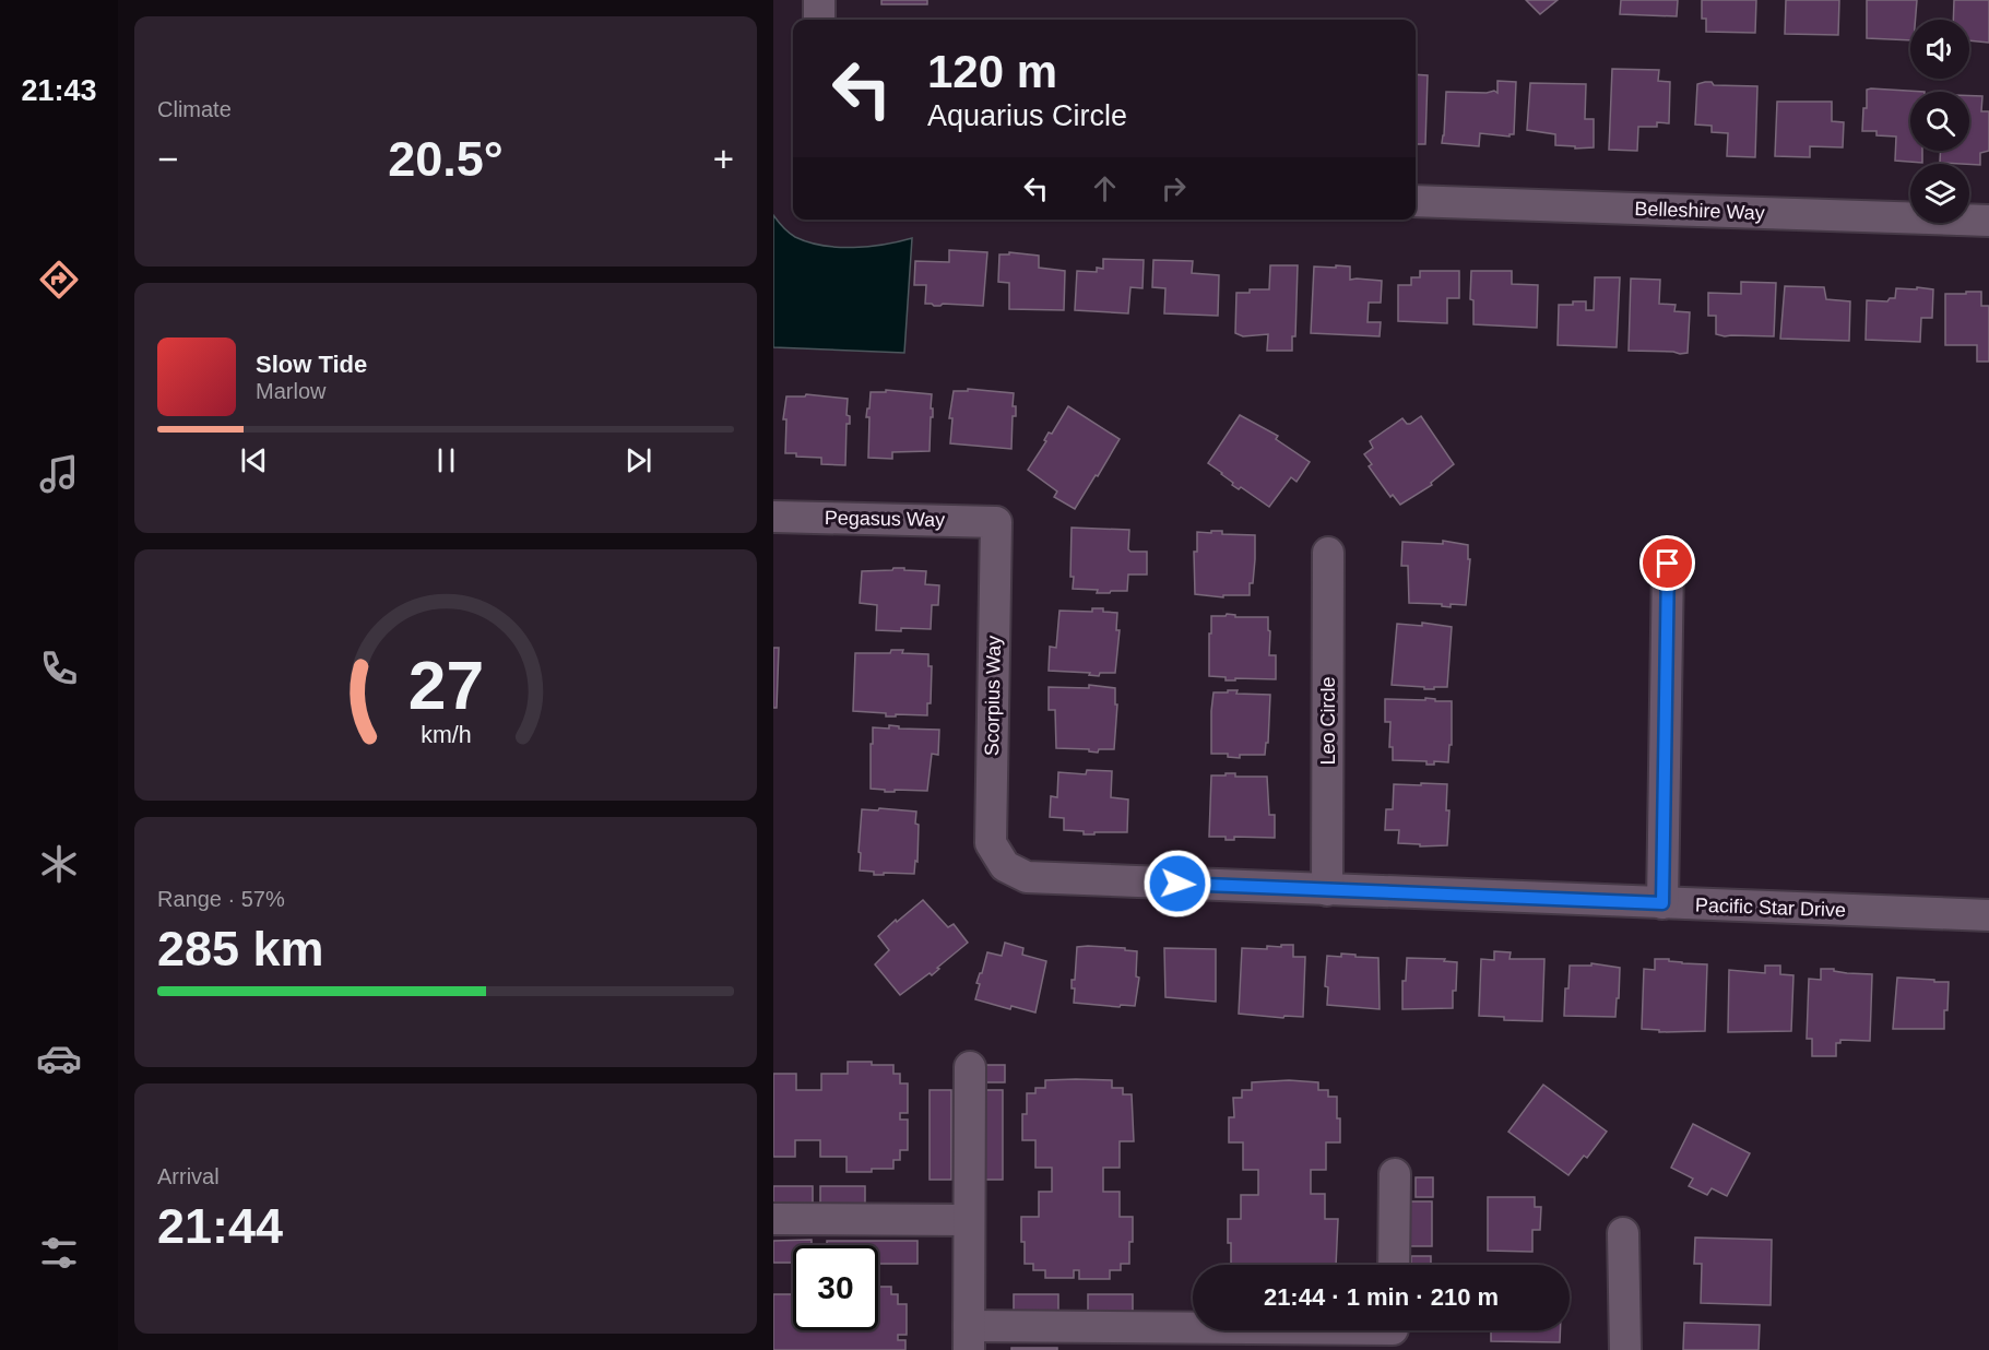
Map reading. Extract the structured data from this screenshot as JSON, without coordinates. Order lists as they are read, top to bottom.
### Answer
{
  "streets": {
    "street": [
      "Belleshire Way",
      "Pegasus Way",
      "Scorpius Way",
      "Leo Circle",
      "Pacific Star Drive"
    ]
  },
  "crossings": [
    ["Pegasus Way", "Scorpius Way"],
    ["Scorpius Way", "Pacific Star Drive"],
    ["Leo Circle", "Pacific Star Drive"]
  ],
  "page": {
    "tabs": "21:43",
    "tile": [
      "Climate",
      ["Range · 57%", "285 km"],
      ["Arrival", "21:44"]
    ],
    "turn": ["120 m", "Aquarius Circle"],
    "heat": ["−", "20.5°", "+"],
    "song": ["Slow Tide", "Marlow"],
    "limit": "30",
    "trip": "21:44 · 1 min · 210 m",
    "gauge": ["27", "km/h"]
  }
}
